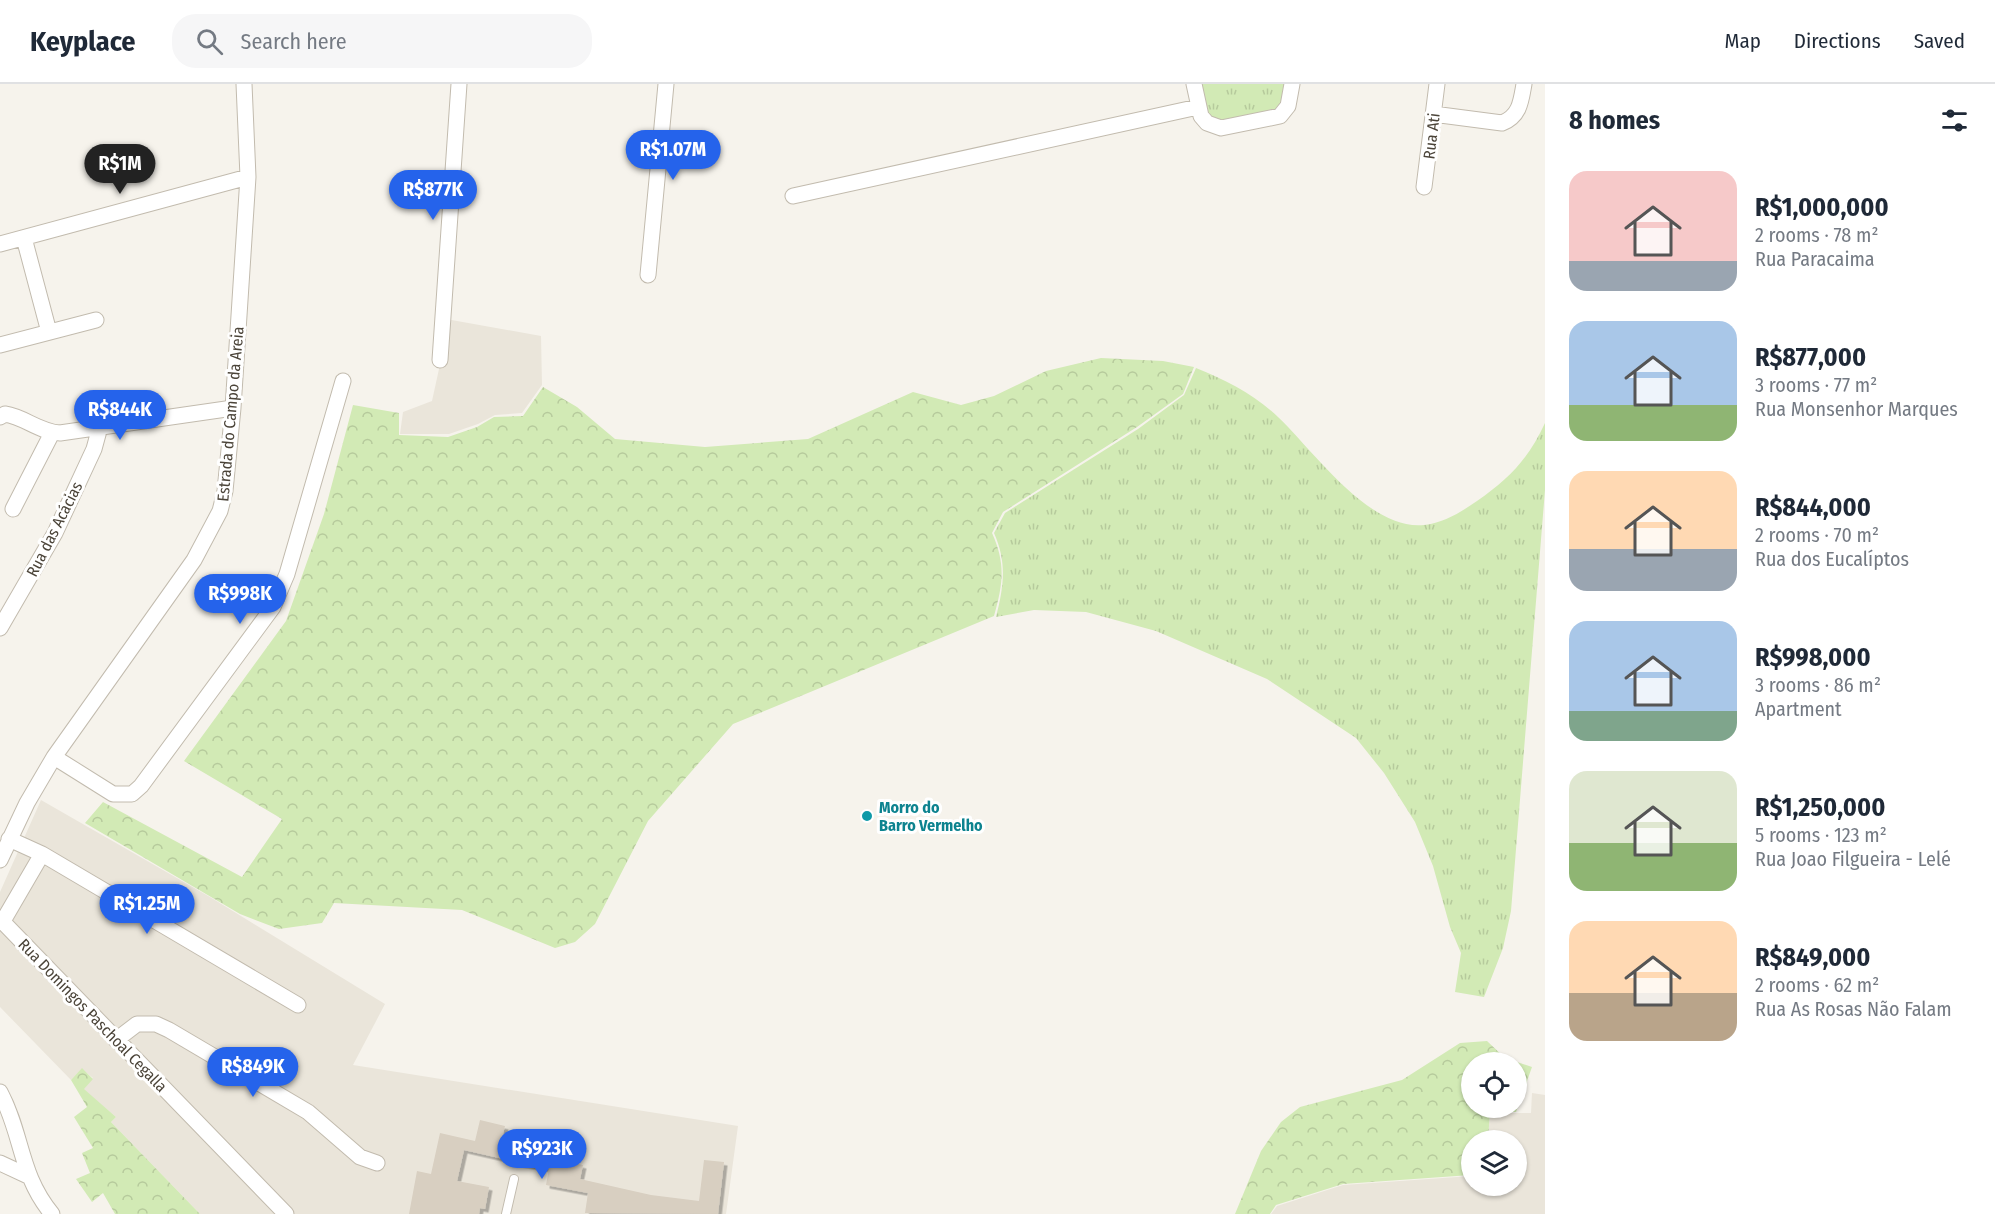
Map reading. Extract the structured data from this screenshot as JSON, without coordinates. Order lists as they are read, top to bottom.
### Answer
{
  "streets": {
    "street": [
      "Rua Ati",
      "Estrada do Campo da Areia",
      "Rua das Acácias",
      "Rua Domingos Paschoal Cegalla"
    ]
  },
  "places": ["Morro do Barro Vermelho"],
  "page": {
    "header": "Keyplace",
    "search": "Search here",
    "nav": ["Map", "Directions", "Saved"],
    "heading": "8 homes",
    "price": [
      "R$1.07M",
      "R$1M",
      "R$877K",
      "R$844K",
      "R$998K",
      "R$1.25M",
      "R$849K",
      "R$923K"
    ],
    "list": [
      {
        "name": "R$1,000,000",
        "note": "2 rooms · 78 m² · Rua Paracaima"
      },
      {
        "name": "R$877,000",
        "note": "3 rooms · 77 m² · Rua Monsenhor Marques"
      },
      {
        "name": "R$844,000",
        "note": "2 rooms · 70 m² · Rua dos Eucalíptos"
      },
      {
        "name": "R$998,000",
        "note": "3 rooms · 86 m² · Apartment"
      },
      {
        "name": "R$1,250,000",
        "note": "5 rooms · 123 m² · Rua Joao Filgueira - Lelé"
      },
      {
        "name": "R$849,000",
        "note": "2 rooms · 62 m² · Rua As Rosas Não Falam"
      }
    ]
  }
}
